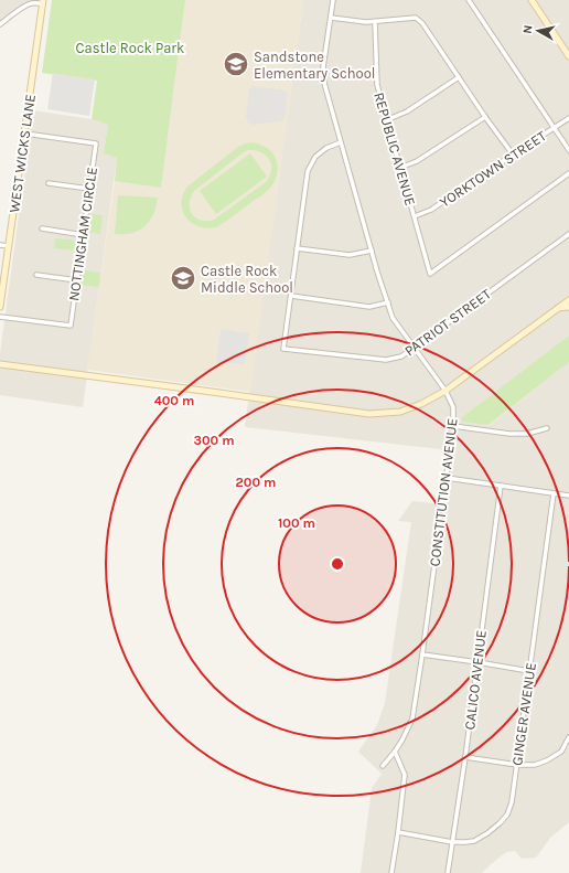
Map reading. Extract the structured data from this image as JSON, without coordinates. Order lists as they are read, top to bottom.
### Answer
{
  "streets": {
    "main road": ["WEST WICKS LANE"],
    "street": [
      "REPUBLIC AVENUE",
      "YORKTOWN STREET",
      "NOTTINGHAM CIRCLE",
      "PATRIOT STREET",
      "CONSTITUTION AVENUE",
      "CALICO AVENUE",
      "GINGER AVENUE"
    ]
  },
  "crossings": [
    ["REPUBLIC AVENUE", "YORKTOWN STREET"],
    ["WEST WICKS LANE", "NOTTINGHAM CIRCLE"],
    ["PATRIOT STREET", "CONSTITUTION AVENUE"],
    ["CALICO AVENUE", "GINGER AVENUE"]
  ],
  "parks": ["Castle Rock Park"],
  "places": {
    "school or university": ["Sandstone Elementary School", "Castle Rock Middle School"]
  },
  "north": "left",
  "rings": [
    "400 m",
    "300 m",
    "200 m",
    "100 m"
  ]
}
